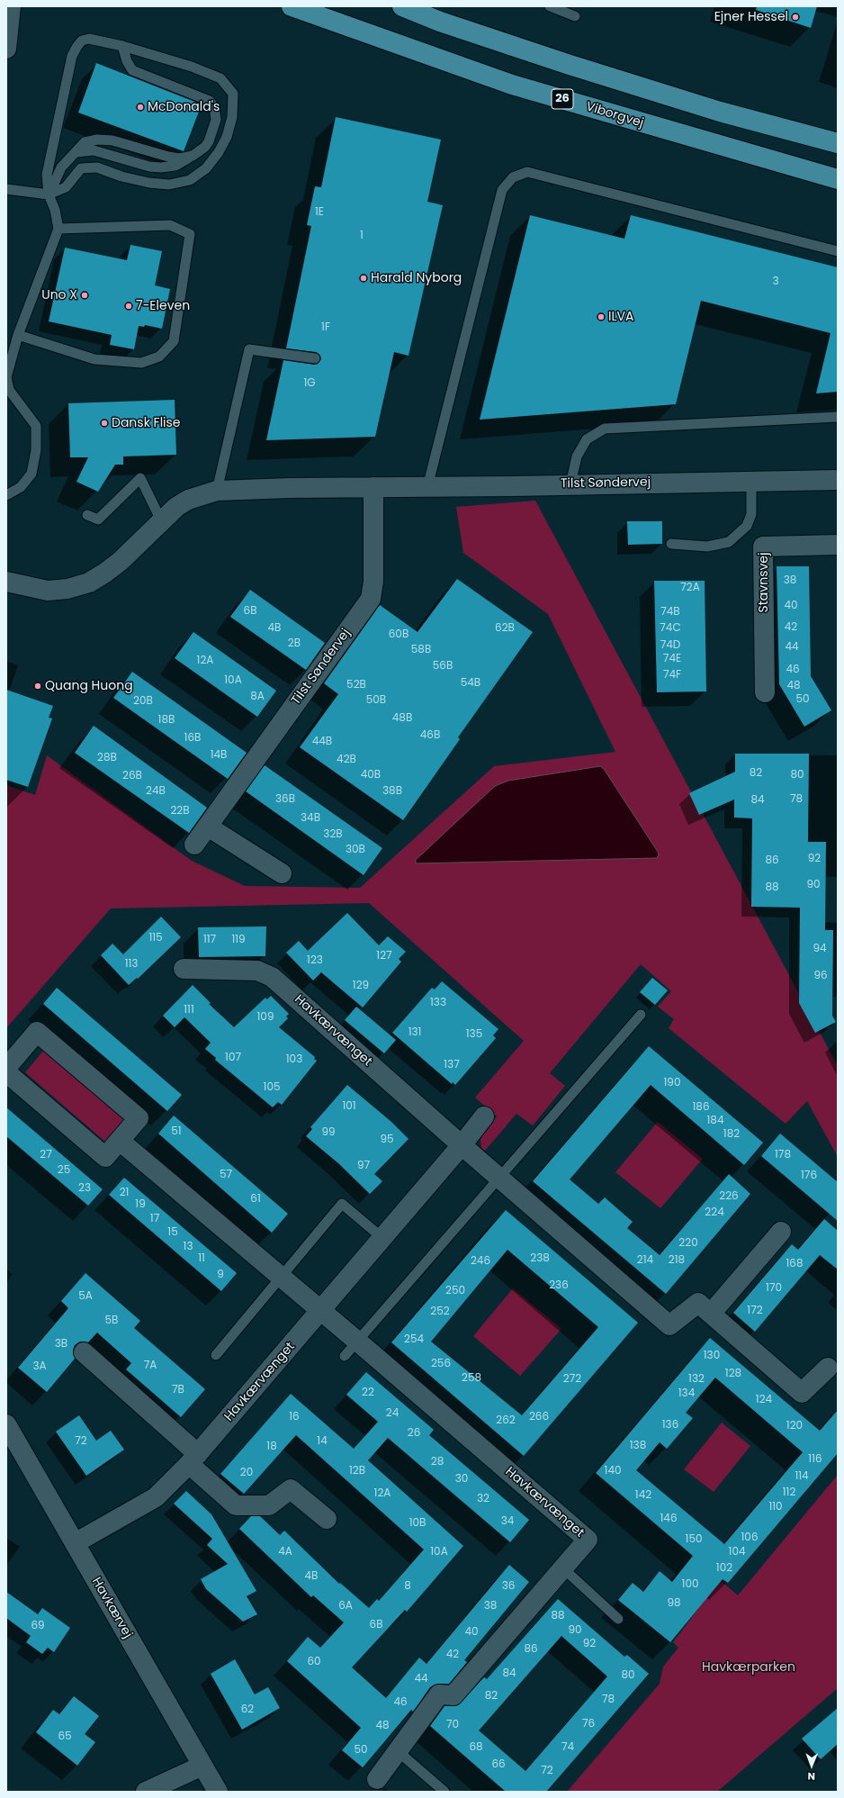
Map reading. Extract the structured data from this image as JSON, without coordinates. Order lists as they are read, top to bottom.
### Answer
{
  "streets": {
    "main road": ["26", "Viborgvej"],
    "street": [
      "Tilst Søndervej",
      "Stavnsvej",
      "Havkærvænget",
      "Havkærvej"
    ]
  },
  "crossings": [
    ["Havkærvænget", "Havkærvej"]
  ],
  "parks": ["Havkærparken"],
  "places": [
    "Ejner Hessel",
    "McDonald's",
    "Harald Nyborg",
    "Uno X",
    "7-Eleven",
    "ILVA",
    "Dansk Flise",
    "Quang Huong"
  ],
  "house_numbers": [
    "1E",
    "1",
    "3",
    "1F",
    "1G",
    "38",
    "72A",
    "40",
    "6B",
    "74B",
    "42",
    "4B",
    "62B",
    "74C",
    "60B",
    "2B",
    "74D",
    "44",
    "58B",
    "74E",
    "12A",
    "56B",
    "46",
    "74F",
    "10A",
    "54B",
    "52B",
    "48",
    "8A",
    "50",
    "50B",
    "20B",
    "48B",
    "18B",
    "46B",
    "16B",
    "44B",
    "14B",
    "28B",
    "42B",
    "82",
    "40B",
    "80",
    "26B",
    "24B",
    "38B",
    "36B",
    "78",
    "84",
    "22B",
    "34B",
    "32B",
    "30B",
    "92",
    "86",
    "90",
    "88",
    "115",
    "117",
    "119",
    "94",
    "127",
    "123",
    "113",
    "96",
    "129",
    "133",
    "111",
    "109",
    "131",
    "135",
    "107",
    "103",
    "137",
    "190",
    "105",
    "101",
    "186",
    "184",
    "51",
    "99",
    "182",
    "95",
    "27",
    "178",
    "97",
    "25",
    "57",
    "176",
    "23",
    "21",
    "226",
    "61",
    "19",
    "224",
    "17",
    "15",
    "220",
    "13",
    "11",
    "238",
    "214",
    "218",
    "246",
    "168",
    "9",
    "236",
    "170",
    "250",
    "5A",
    "172",
    "252",
    "5B",
    "254",
    "3B",
    "130",
    "256",
    "7A",
    "3A",
    "128",
    "258",
    "272",
    "132",
    "7B",
    "22",
    "134",
    "124",
    "24",
    "16",
    "266",
    "262",
    "136",
    "120",
    "26",
    "72",
    "14",
    "138",
    "18",
    "116",
    "28",
    "12B",
    "140",
    "20",
    "114",
    "30",
    "112",
    "12A",
    "142",
    "32",
    "110",
    "146",
    "34",
    "10B",
    "106",
    "150",
    "4A",
    "10A",
    "104",
    "102",
    "4B",
    "100",
    "8",
    "36",
    "98",
    "6A",
    "38",
    "88",
    "6B",
    "69",
    "90",
    "40",
    "92",
    "86",
    "42",
    "60",
    "84",
    "80",
    "44",
    "82",
    "78",
    "46",
    "62",
    "76",
    "70",
    "48",
    "65",
    "68",
    "74",
    "50",
    "66",
    "72"
  ],
  "north": "bottom"
}
